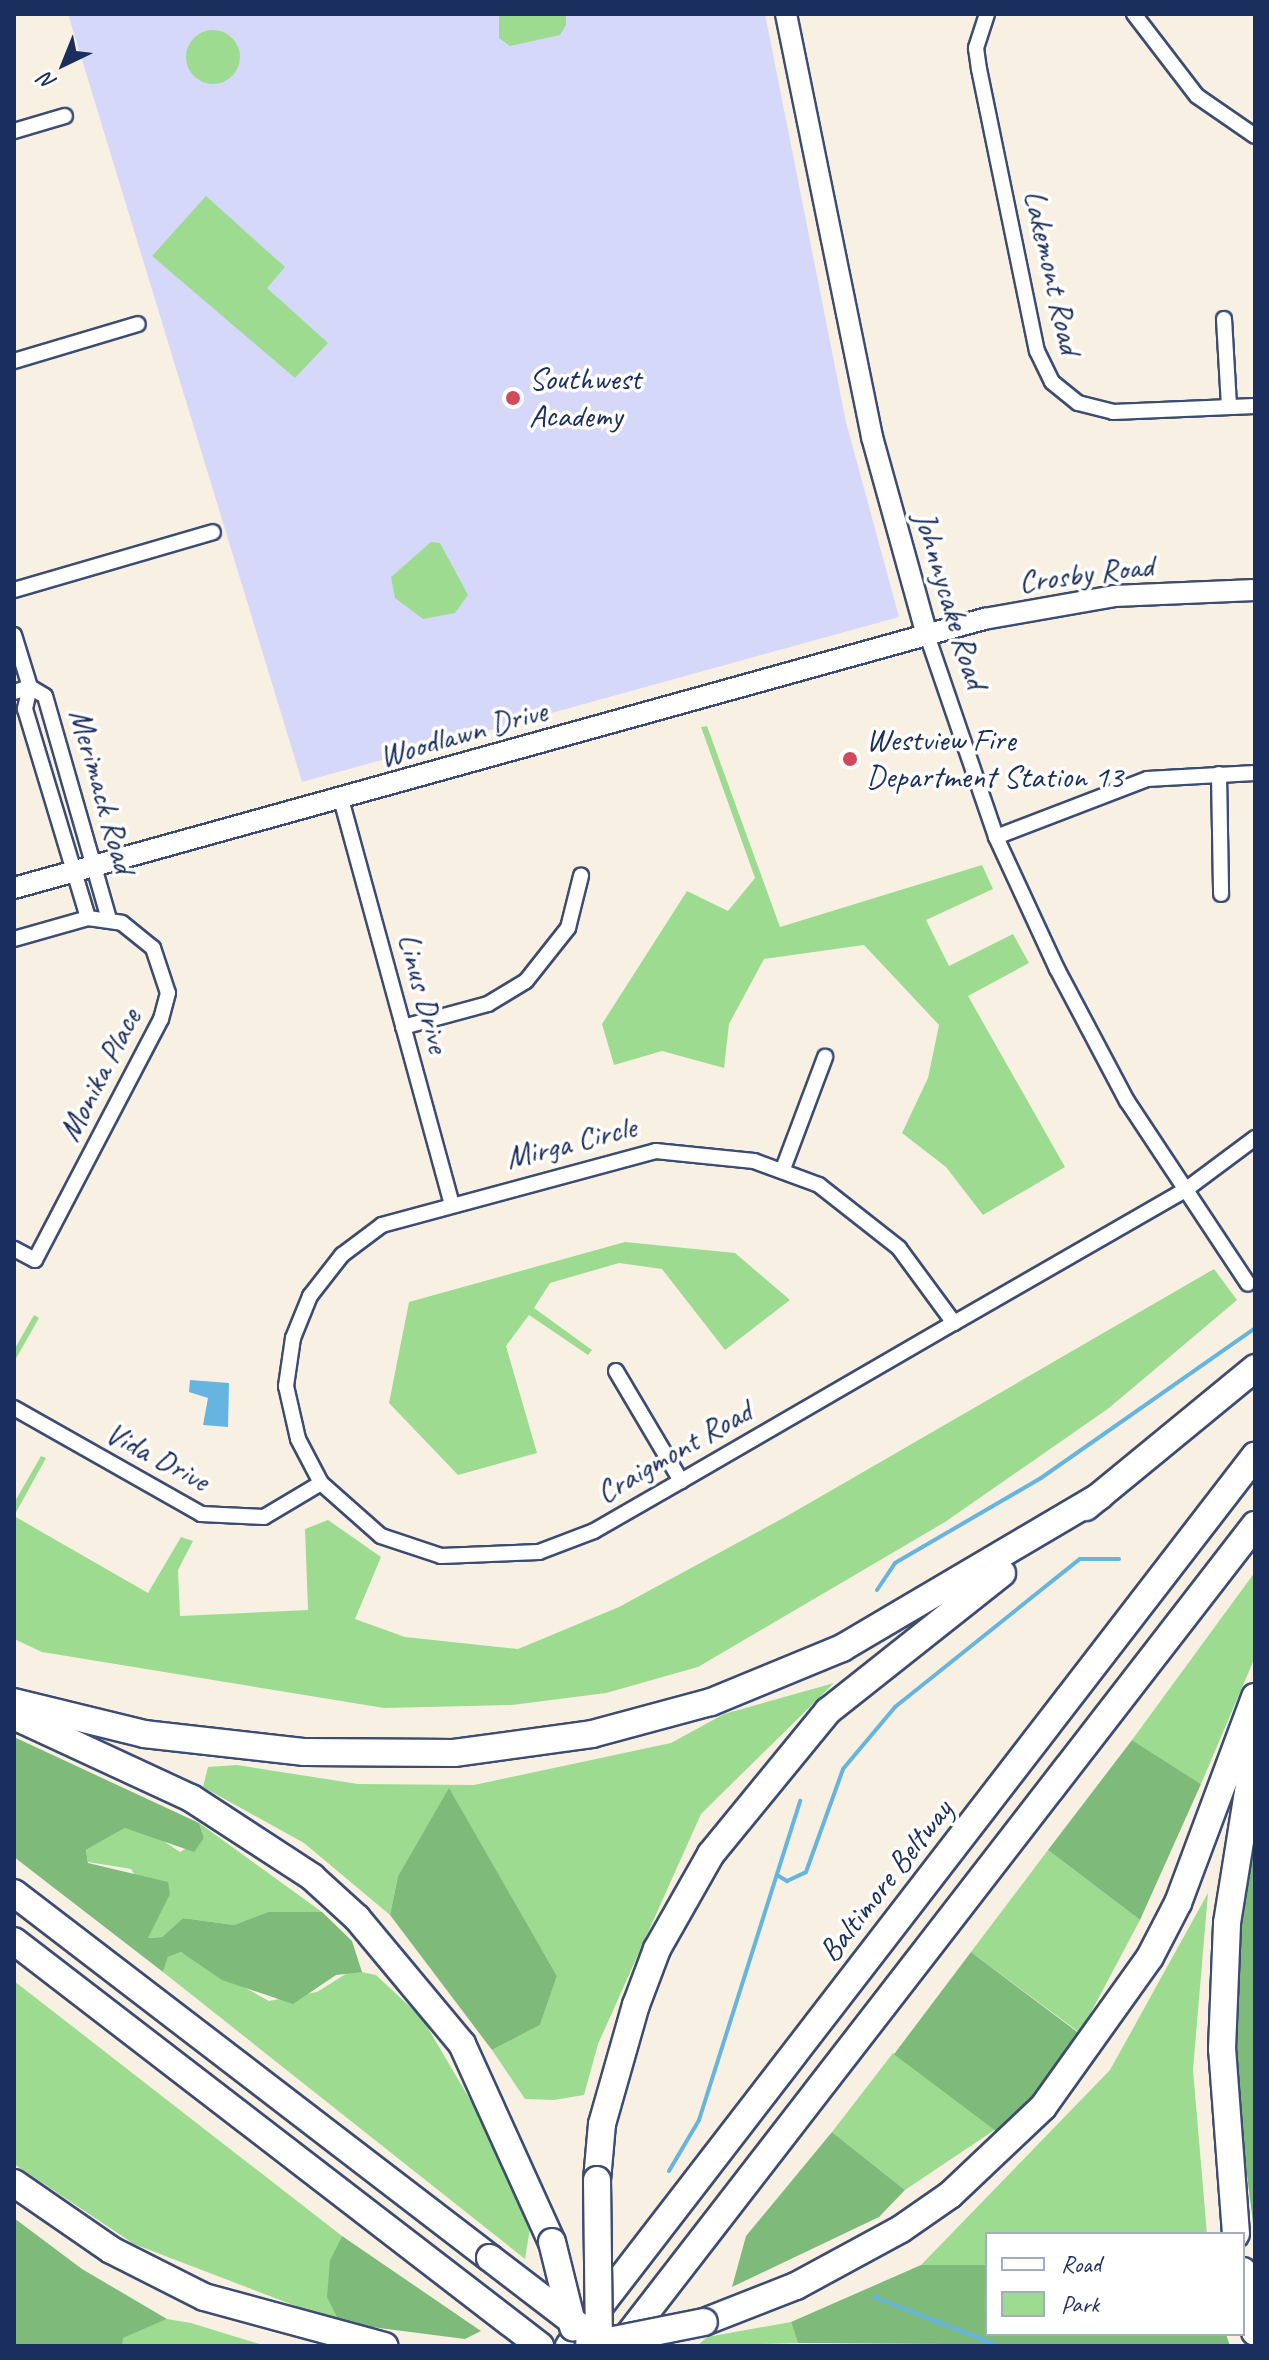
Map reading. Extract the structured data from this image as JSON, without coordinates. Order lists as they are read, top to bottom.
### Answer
{
  "streets": {
    "highway": ["Baltimore Beltway"],
    "main road": ["Crosby Road", "Johnnycake Road", "Woodlawn Drive"],
    "street": [
      "Lakemont Road",
      "Merimack Road",
      "Linus Drive",
      "Monika Place",
      "Mirga Circle",
      "Craigmont Road",
      "Vida Drive"
    ]
  },
  "crossings": [
    ["Crosby Road", "Johnnycake Road"],
    ["Crosby Road", "Woodlawn Drive"],
    ["Johnnycake Road", "Woodlawn Drive"],
    ["Johnnycake Road", "Craigmont Road"],
    ["Woodlawn Drive", "Merimack Road"],
    ["Woodlawn Drive", "Linus Drive"],
    ["Merimack Road", "Monika Place"],
    ["Linus Drive", "Mirga Circle"],
    ["Mirga Circle", "Craigmont Road"],
    ["Craigmont Road", "Vida Drive"]
  ],
  "places": ["Southwest Academy", "Westview Fire Department Station 13"],
  "legend": ["Road", "Park"],
  "north": "bottom left"
}
